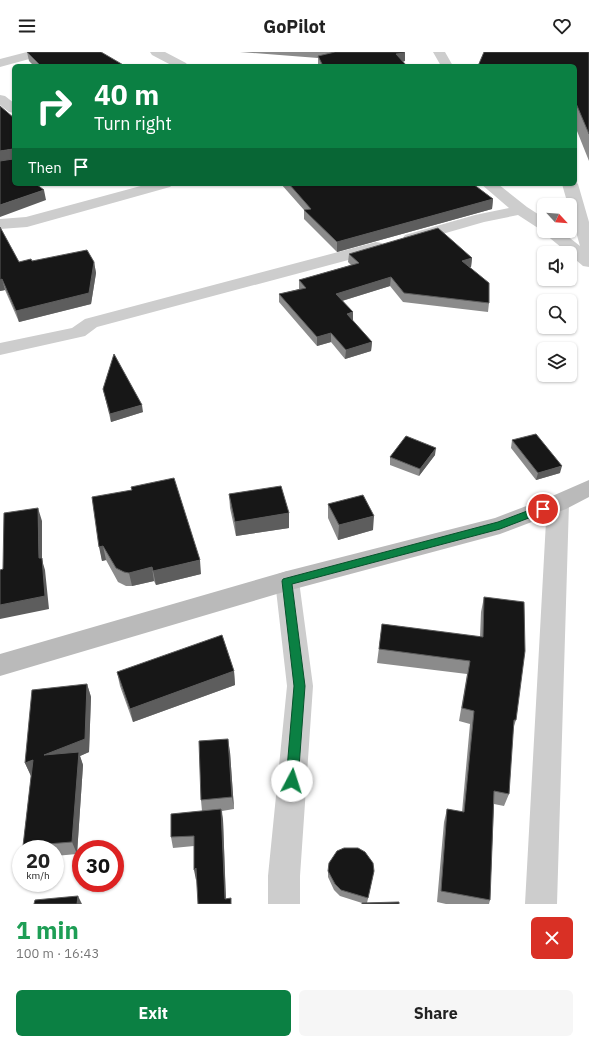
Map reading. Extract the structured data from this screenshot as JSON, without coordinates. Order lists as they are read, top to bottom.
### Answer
{
  "north": "bottom right",
  "page": {
    "header": "GoPilot",
    "turn": ["40 m", "Turn right"],
    "then": "Then",
    "speed": "20 km/h",
    "limit": "30",
    "heading": ["1 min", "100 m · 16:43"],
    "buttons": ["Exit", "Share"]
  }
}
